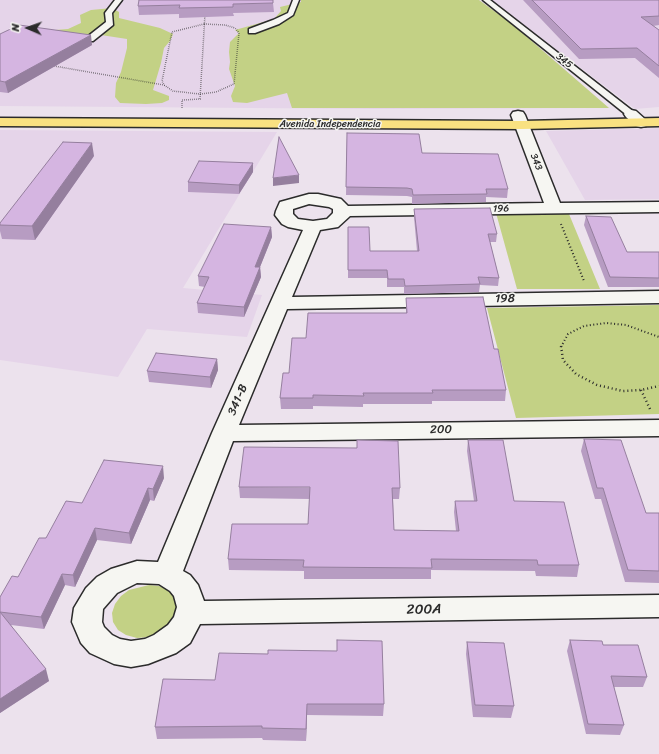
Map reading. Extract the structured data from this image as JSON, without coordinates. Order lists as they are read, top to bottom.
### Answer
{
  "streets": {
    "main road": ["Avenida Independencia"],
    "street": [
      "343",
      "196",
      "198",
      "341-B",
      "200",
      "200A"
    ],
    "lane": ["345"]
  },
  "crossings": [
    ["345", "Avenida Independencia"],
    ["Avenida Independencia", "343"],
    ["343", "196"],
    ["198", "341-B"],
    ["341-B", "200"],
    ["341-B", "200A"]
  ],
  "north": "left"
}
